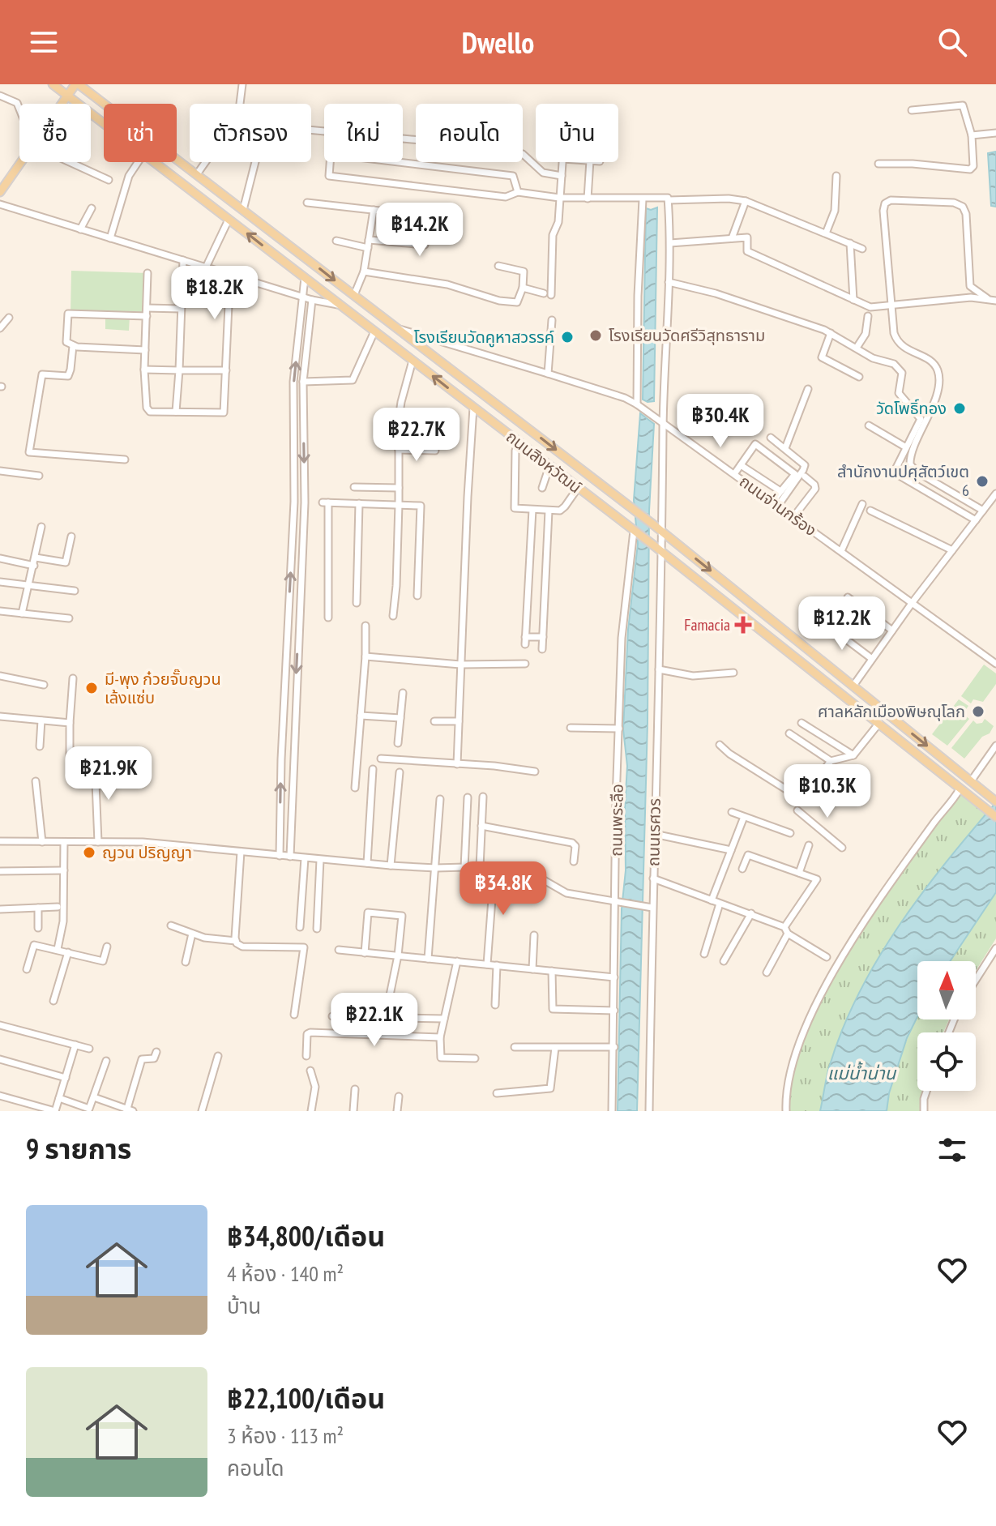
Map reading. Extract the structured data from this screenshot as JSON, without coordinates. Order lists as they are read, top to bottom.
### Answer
{
  "streets": {
    "main road": ["ถนนสิงหวัฒน์"],
    "street": ["ถนนจ่านกร้อง", "ถนนพระลือ", "ถนนเรศวร"]
  },
  "crossings": [
    ["ถนนสิงหวัฒน์", "ถนนจ่านกร้อง"],
    ["ถนนสิงหวัฒน์", "ถนนพระลือ"],
    ["ถนนสิงหวัฒน์", "ถนนเรศวร"],
    ["ถนนจ่านกร้อง", "ถนนเรศวร"]
  ],
  "water": ["แม่น้ำน่าน"],
  "places": {
    "other": [
      "โรงเรียนวัดศรีวิสุทธาราม",
      "โรงเรียนวัดคูหาสวรรค์",
      "วัดโพธิ์ทอง",
      "สำนักงานปศุสัตว์เขต 6",
      "มี-พุง ก๋วยจั๊บญวน เล้งแซ่บ",
      "ศาลหลักเมืองพิษณุโลก",
      "ญวน ปริญญา"
    ],
    "health": ["Famacia"]
  },
  "north": "top",
  "page": {
    "header": "Dwello",
    "chip": [
      "ซื้อ",
      "เช่า",
      "ตัวกรอง",
      "ใหม่",
      "คอนโด",
      "บ้าน"
    ],
    "price": [
      "฿14.2K",
      "฿18.2K",
      "฿30.4K",
      "฿22.7K",
      "฿12.2K",
      "฿21.9K",
      "฿10.3K",
      "฿34.8K",
      "฿22.1K"
    ],
    "heading": "9 รายการ",
    "list": [
      {
        "name": "฿34,800/เดือน",
        "note": "4 ห้อง · 140 m² · บ้าน"
      },
      {
        "name": "฿22,100/เดือน",
        "note": "3 ห้อง · 113 m² · คอนโด"
      }
    ]
  }
}
